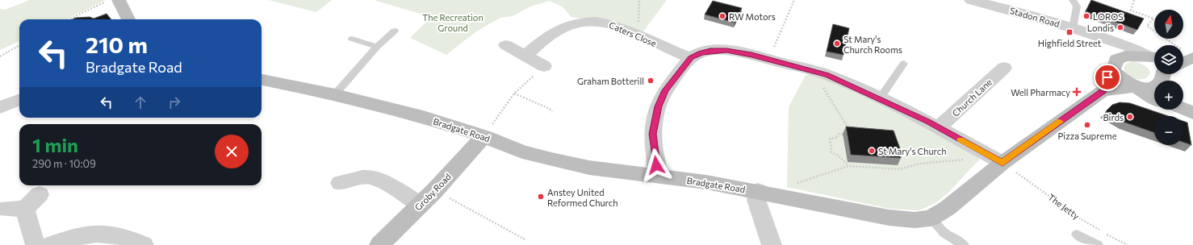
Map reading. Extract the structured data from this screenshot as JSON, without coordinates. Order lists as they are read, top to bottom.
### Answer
{
  "streets": {
    "street": [
      "Stadon Road",
      "Caters Close",
      "Church Lane",
      "Bradgate Road",
      "Groby Road"
    ],
    "path": ["The Jetty"]
  },
  "crossings": [
    ["Bradgate Road", "Groby Road"],
    ["Bradgate Road", "The Jetty"]
  ],
  "parks": ["The Recreation Ground"],
  "places": {
    "other": [
      "RW Motors",
      "LOROS",
      "Londis",
      "St Mary's Church Rooms",
      "Graham Botterill",
      "Birds",
      "Pizza Supreme",
      "St Mary's Church",
      "Anstey United Reformed Church"
    ],
    "transit": ["Highfield Street"],
    "health": ["Well Pharmacy"]
  },
  "north": "top",
  "page": {
    "map_buttons": ["+", "−"],
    "turn": ["210 m", "Bradgate Road"],
    "heading": ["1 min", "290 m · 10:09"]
  }
}
